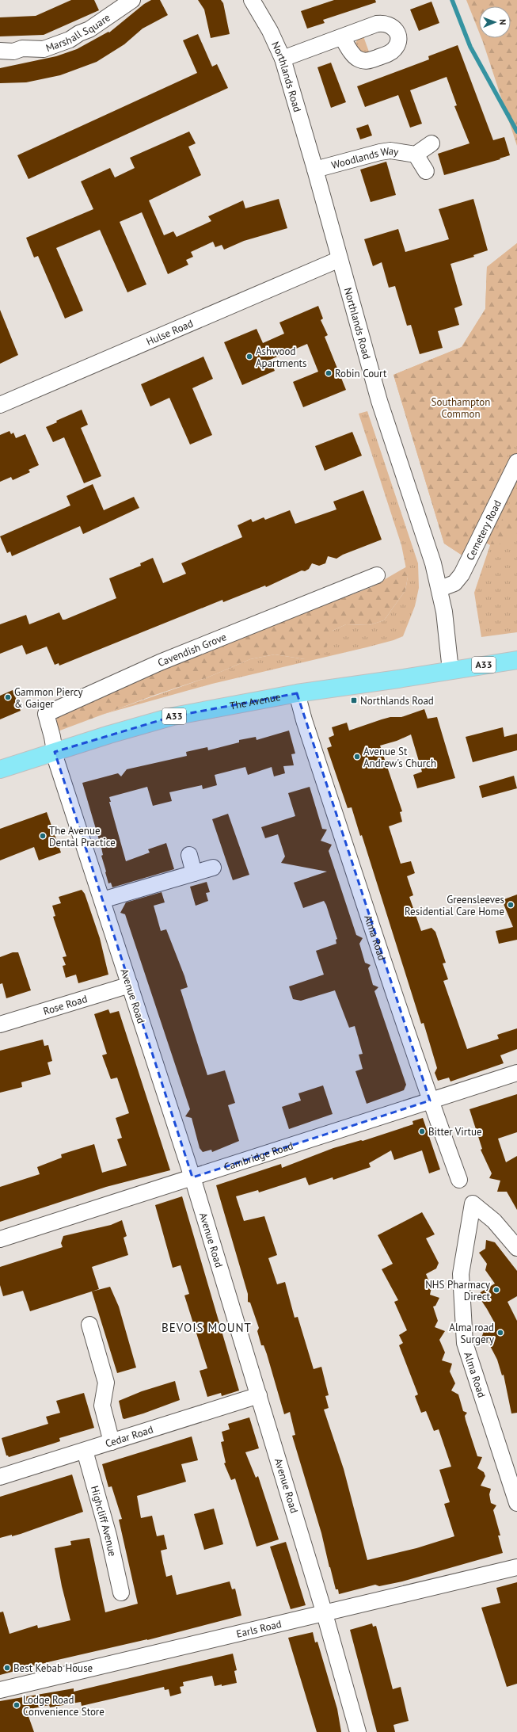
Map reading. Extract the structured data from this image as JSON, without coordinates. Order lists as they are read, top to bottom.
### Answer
{
  "streets": {
    "main road": ["A33", "The Avenue"],
    "street": [
      "Marshall Square",
      "Northlands Road",
      "Woodlands Way",
      "Hulse Road",
      "Cemetery Road",
      "Cavendish Grove",
      "Alma Road",
      "Avenue Road",
      "Rose Road",
      "Cambridge Road",
      "Cedar Road",
      "Highcliff Avenue",
      "Earls Road"
    ]
  },
  "crossings": [
    ["Northlands Road", "Woodlands Way"],
    ["Northlands Road", "Hulse Road"],
    ["Northlands Road", "Cemetery Road"],
    ["Northlands Road", "The Avenue"],
    ["Cavendish Grove", "The Avenue"],
    ["Cavendish Grove", "Avenue Road"],
    ["The Avenue", "Alma Road"],
    ["The Avenue", "Avenue Road"],
    ["Alma Road", "Cambridge Road"],
    ["Avenue Road", "Rose Road"],
    ["Avenue Road", "Cambridge Road"],
    ["Avenue Road", "Cedar Road"],
    ["Avenue Road", "Earls Road"],
    ["Cedar Road", "Highcliff Avenue"]
  ],
  "districts": ["BEVOIS MOUNT"],
  "parks": ["Southampton Common"],
  "places": {
    "other": [
      "Ashwood Apartments",
      "Robin Court",
      "Gammon Piercy & Gaiger",
      "Avenue St Andrew's Church",
      "The Avenue Dental Practice",
      "Greensleeves Residential Care Home",
      "Bitter Virtue",
      "NHS Pharmacy Direct",
      "Alma road Surgery",
      "Best Kebab House",
      "Lodge Road Convenience Store"
    ],
    "transit": ["Northlands Road"]
  },
  "north": "right"
}
